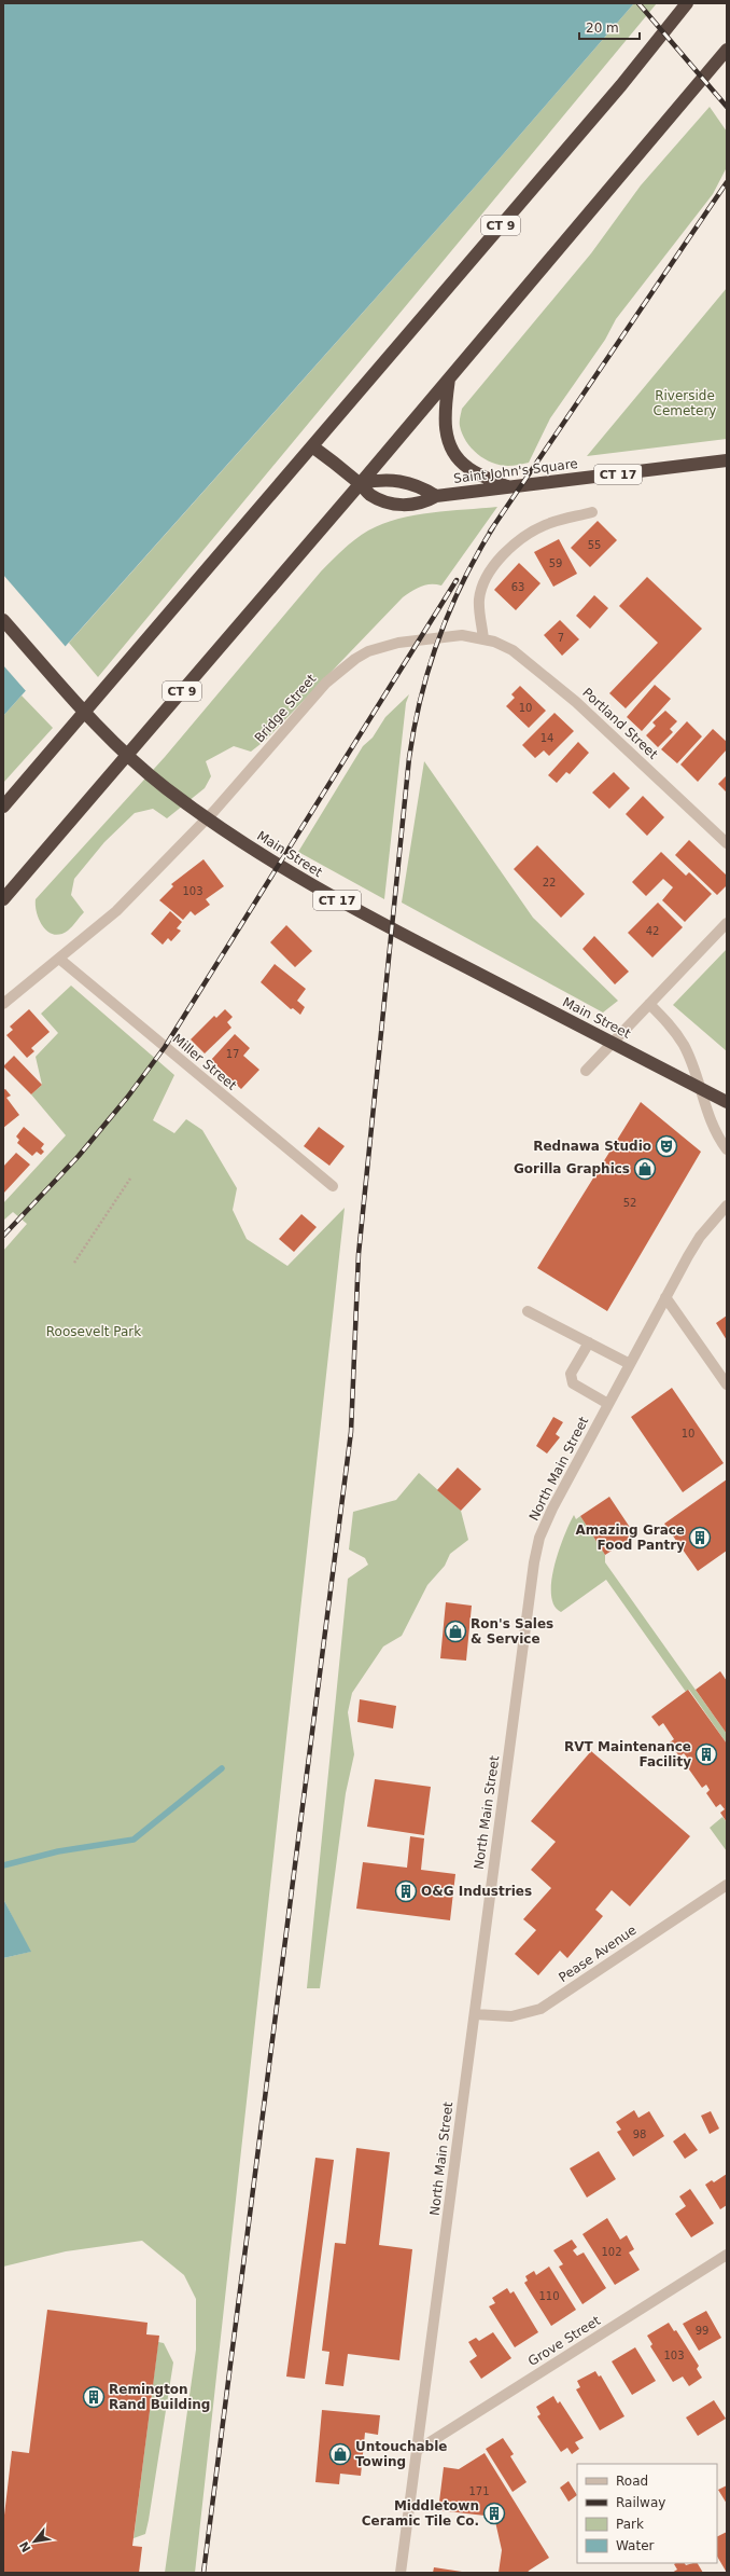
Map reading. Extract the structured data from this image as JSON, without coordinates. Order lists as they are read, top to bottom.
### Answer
{
  "streets": {
    "highway": [
      "CT 9",
      "Saint John's Square",
      "CT 17",
      "Main Street"
    ],
    "street": [
      "Bridge Street",
      "Portland Street",
      "Miller Street",
      "North Main Street",
      "Pease Avenue",
      "Grove Street"
    ]
  },
  "crossings": [
    ["CT 9", "Saint John's Square"],
    ["Bridge Street", "Portland Street"],
    ["Bridge Street", "Miller Street"],
    ["North Main Street", "Pease Avenue"],
    ["North Main Street", "Grove Street"]
  ],
  "parks": ["Riverside Cemetery", "Roosevelt Park"],
  "places": {
    "theatre": ["Rednawa Studio"],
    "shop": ["Gorilla Graphics", "Ron's Sales & Service", "Untouchable Towing"],
    "building": [
      "Amazing Grace Food Pantry",
      "RVT Maintenance Facility",
      "O&G Industries",
      "Remington Rand Building",
      "Middletown Ceramic Tile Co."
    ]
  },
  "house_numbers": [
    "55",
    "59",
    "63",
    "7",
    "10",
    "14",
    "22",
    "103",
    "42",
    "17",
    "52",
    "10",
    "98",
    "102",
    "110",
    "99",
    "103",
    "171"
  ],
  "legend": [
    "Road",
    "Railway",
    "Park",
    "Water"
  ],
  "scale_bar": "20 m",
  "north": "bottom left"
}
